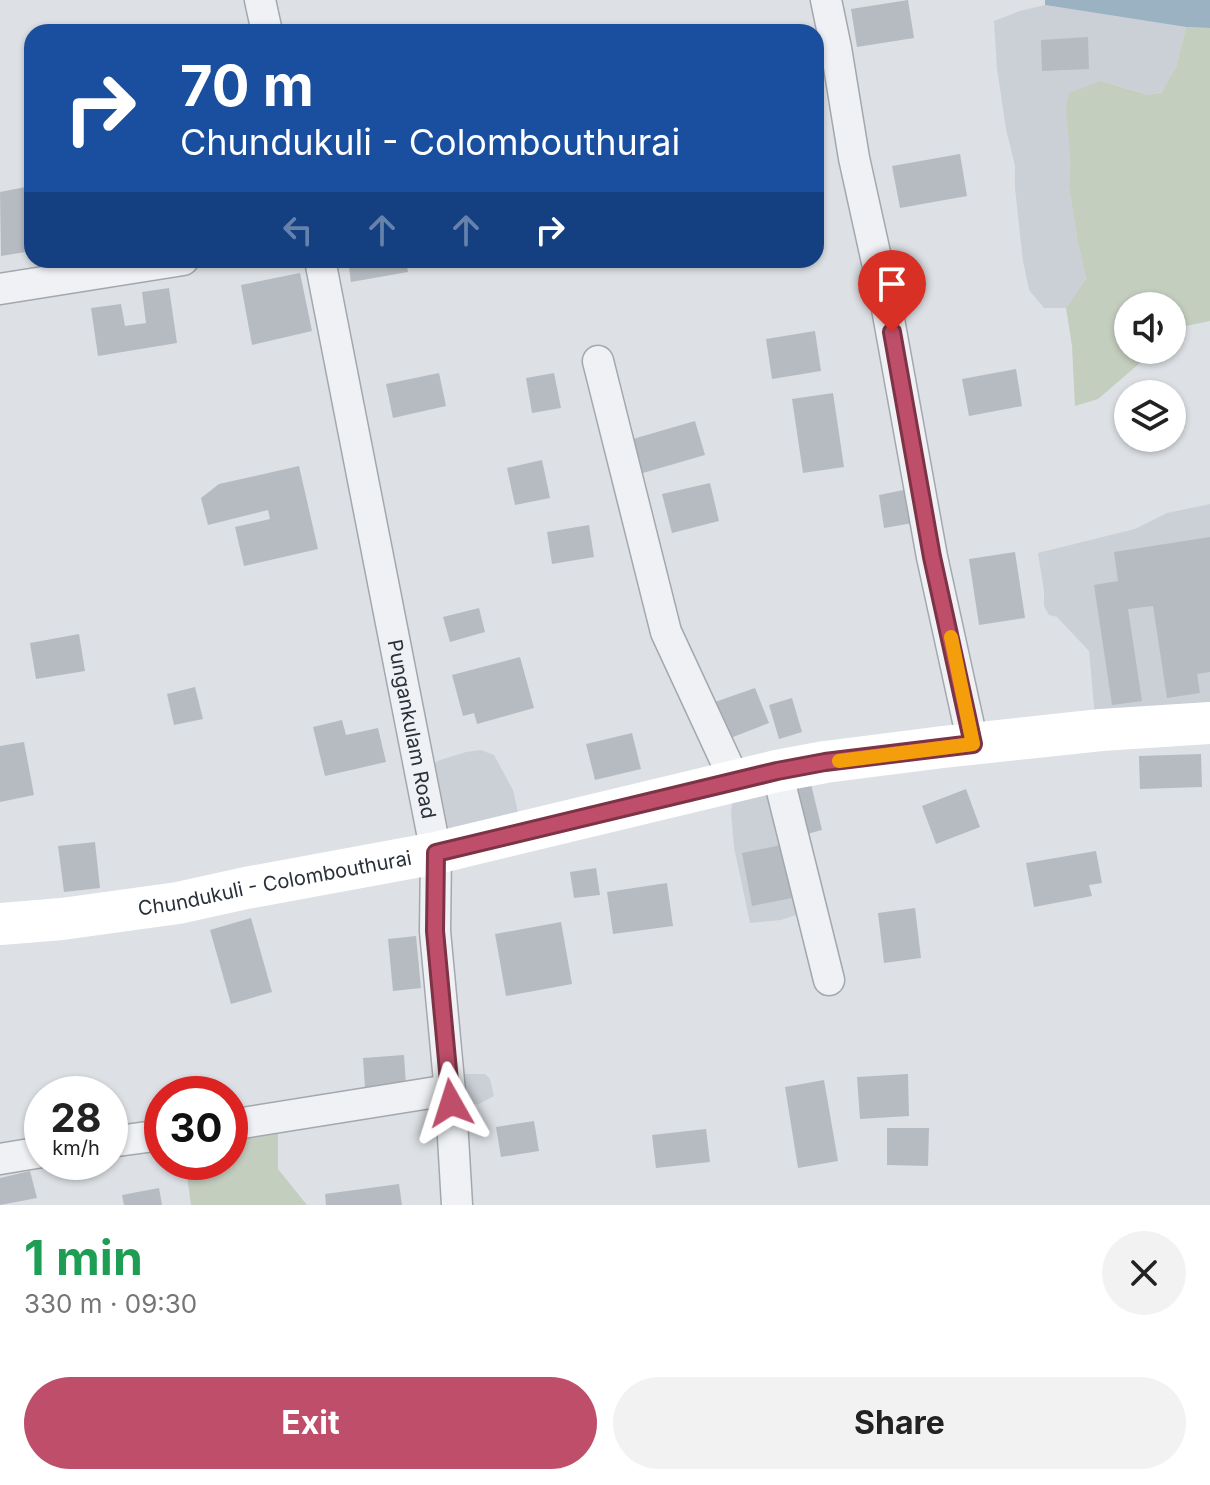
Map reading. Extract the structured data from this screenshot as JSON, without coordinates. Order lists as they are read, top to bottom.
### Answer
{
  "streets": {
    "main road": ["Chundukuli - Colombouthurai"],
    "street": ["Pungankulam Road"]
  },
  "crossings": [
    ["Pungankulam Road", "Chundukuli - Colombouthurai"]
  ],
  "page": {
    "turn": ["70 m", "Chundukuli - Colombouthurai"],
    "speed": "28 km/h",
    "limit": "30",
    "heading": ["1 min", "330 m · 09:30"],
    "buttons": ["Exit", "Share"]
  }
}
